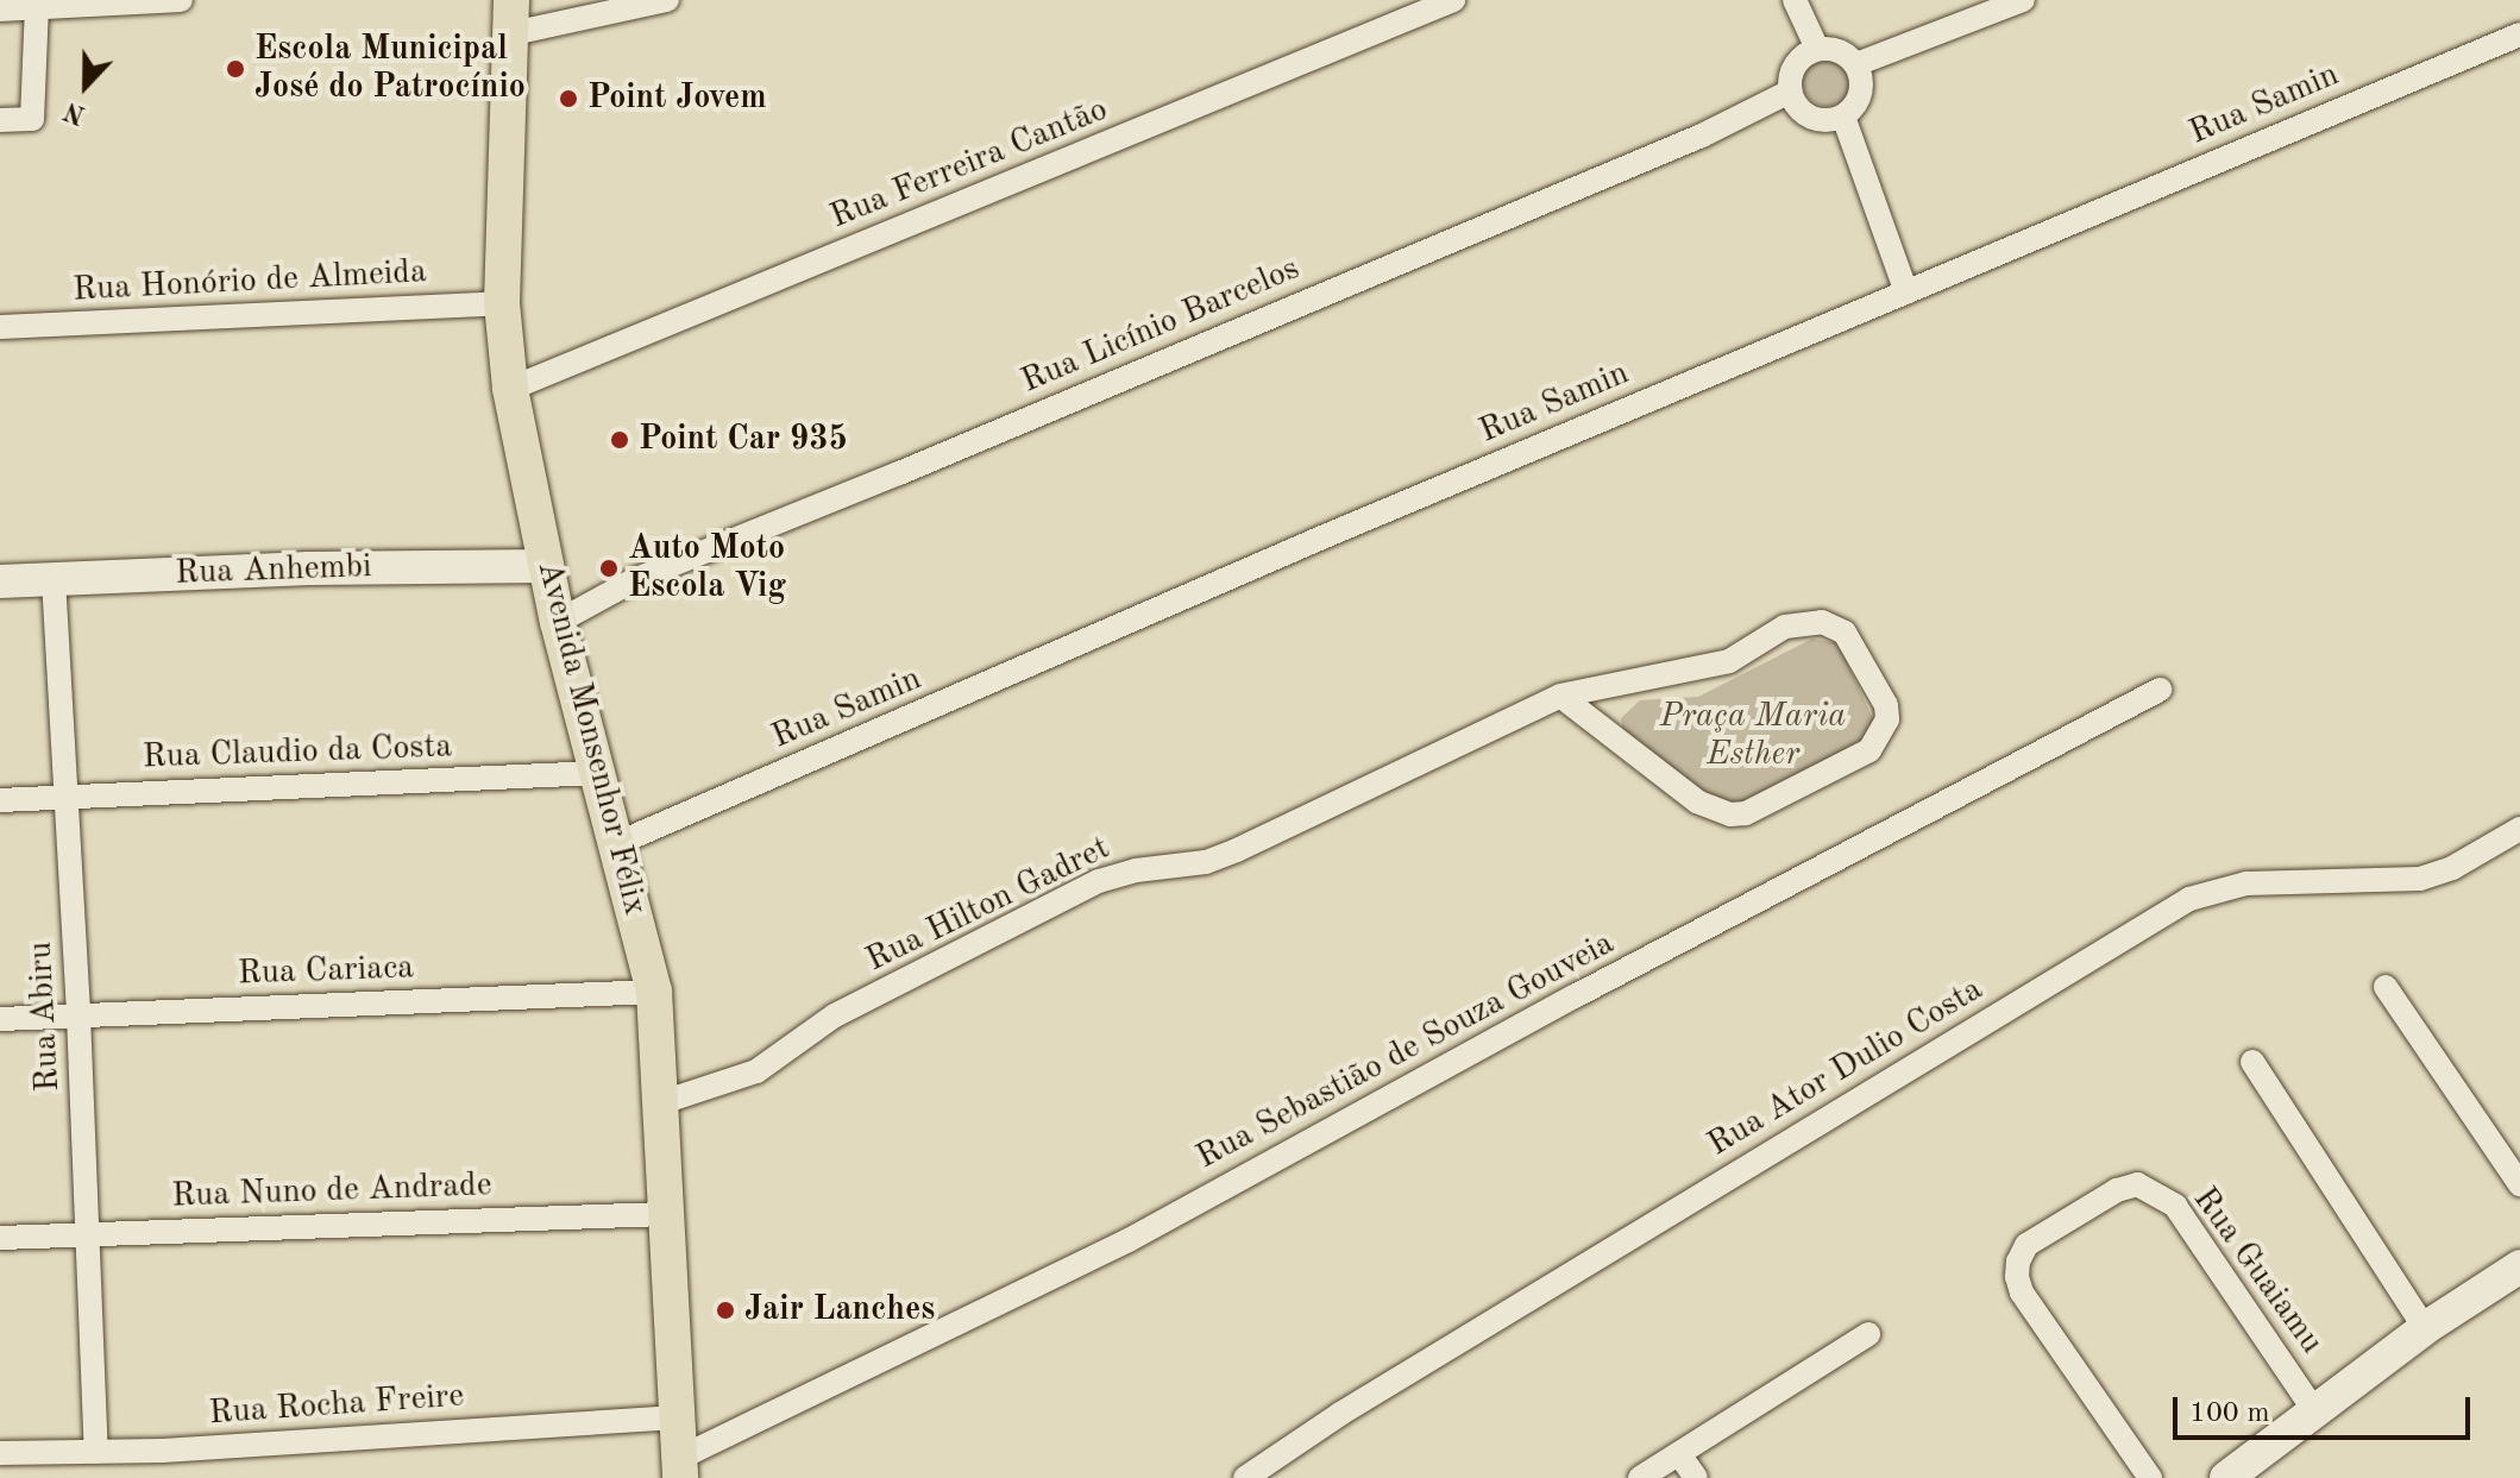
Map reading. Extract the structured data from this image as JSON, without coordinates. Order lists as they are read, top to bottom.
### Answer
{
  "streets": {
    "main road": ["Avenida Monsenhor Félix"],
    "street": [
      "Rua Samin",
      "Rua Ferreira Cantão",
      "Rua Honório de Almeida",
      "Rua Licínio Barcelos",
      "Rua Anhembi",
      "Rua Claudio da Costa",
      "Rua Hilton Gadret",
      "Rua Cariaca",
      "Rua Abiru",
      "Rua Sebastião de Souza Gouveia",
      "Rua Ator Dulio Costa",
      "Rua Nuno de Andrade",
      "Rua Guaiamu",
      "Rua Rocha Freire"
    ]
  },
  "crossings": [
    ["Rua Samin", "Avenida Monsenhor Félix"],
    ["Rua Ferreira Cantão", "Avenida Monsenhor Félix"],
    ["Rua Honório de Almeida", "Avenida Monsenhor Félix"],
    ["Rua Licínio Barcelos", "Avenida Monsenhor Félix"],
    ["Rua Anhembi", "Avenida Monsenhor Félix"],
    ["Rua Anhembi", "Rua Abiru"],
    ["Avenida Monsenhor Félix", "Rua Claudio da Costa"],
    ["Avenida Monsenhor Félix", "Rua Hilton Gadret"],
    ["Avenida Monsenhor Félix", "Rua Cariaca"],
    ["Avenida Monsenhor Félix", "Rua Sebastião de Souza Gouveia"],
    ["Avenida Monsenhor Félix", "Rua Nuno de Andrade"],
    ["Avenida Monsenhor Félix", "Rua Rocha Freire"],
    ["Rua Claudio da Costa", "Rua Abiru"],
    ["Rua Cariaca", "Rua Abiru"],
    ["Rua Abiru", "Rua Nuno de Andrade"],
    ["Rua Abiru", "Rua Rocha Freire"]
  ],
  "parks": ["Praça Maria Esther"],
  "places": [
    "Escola Municipal José do Patrocínio",
    "Point Jovem",
    "Point Car 935",
    "Auto Moto Escola Vig",
    "Jair Lanches"
  ],
  "scale_bar": "100 m",
  "north": "bottom"
}
